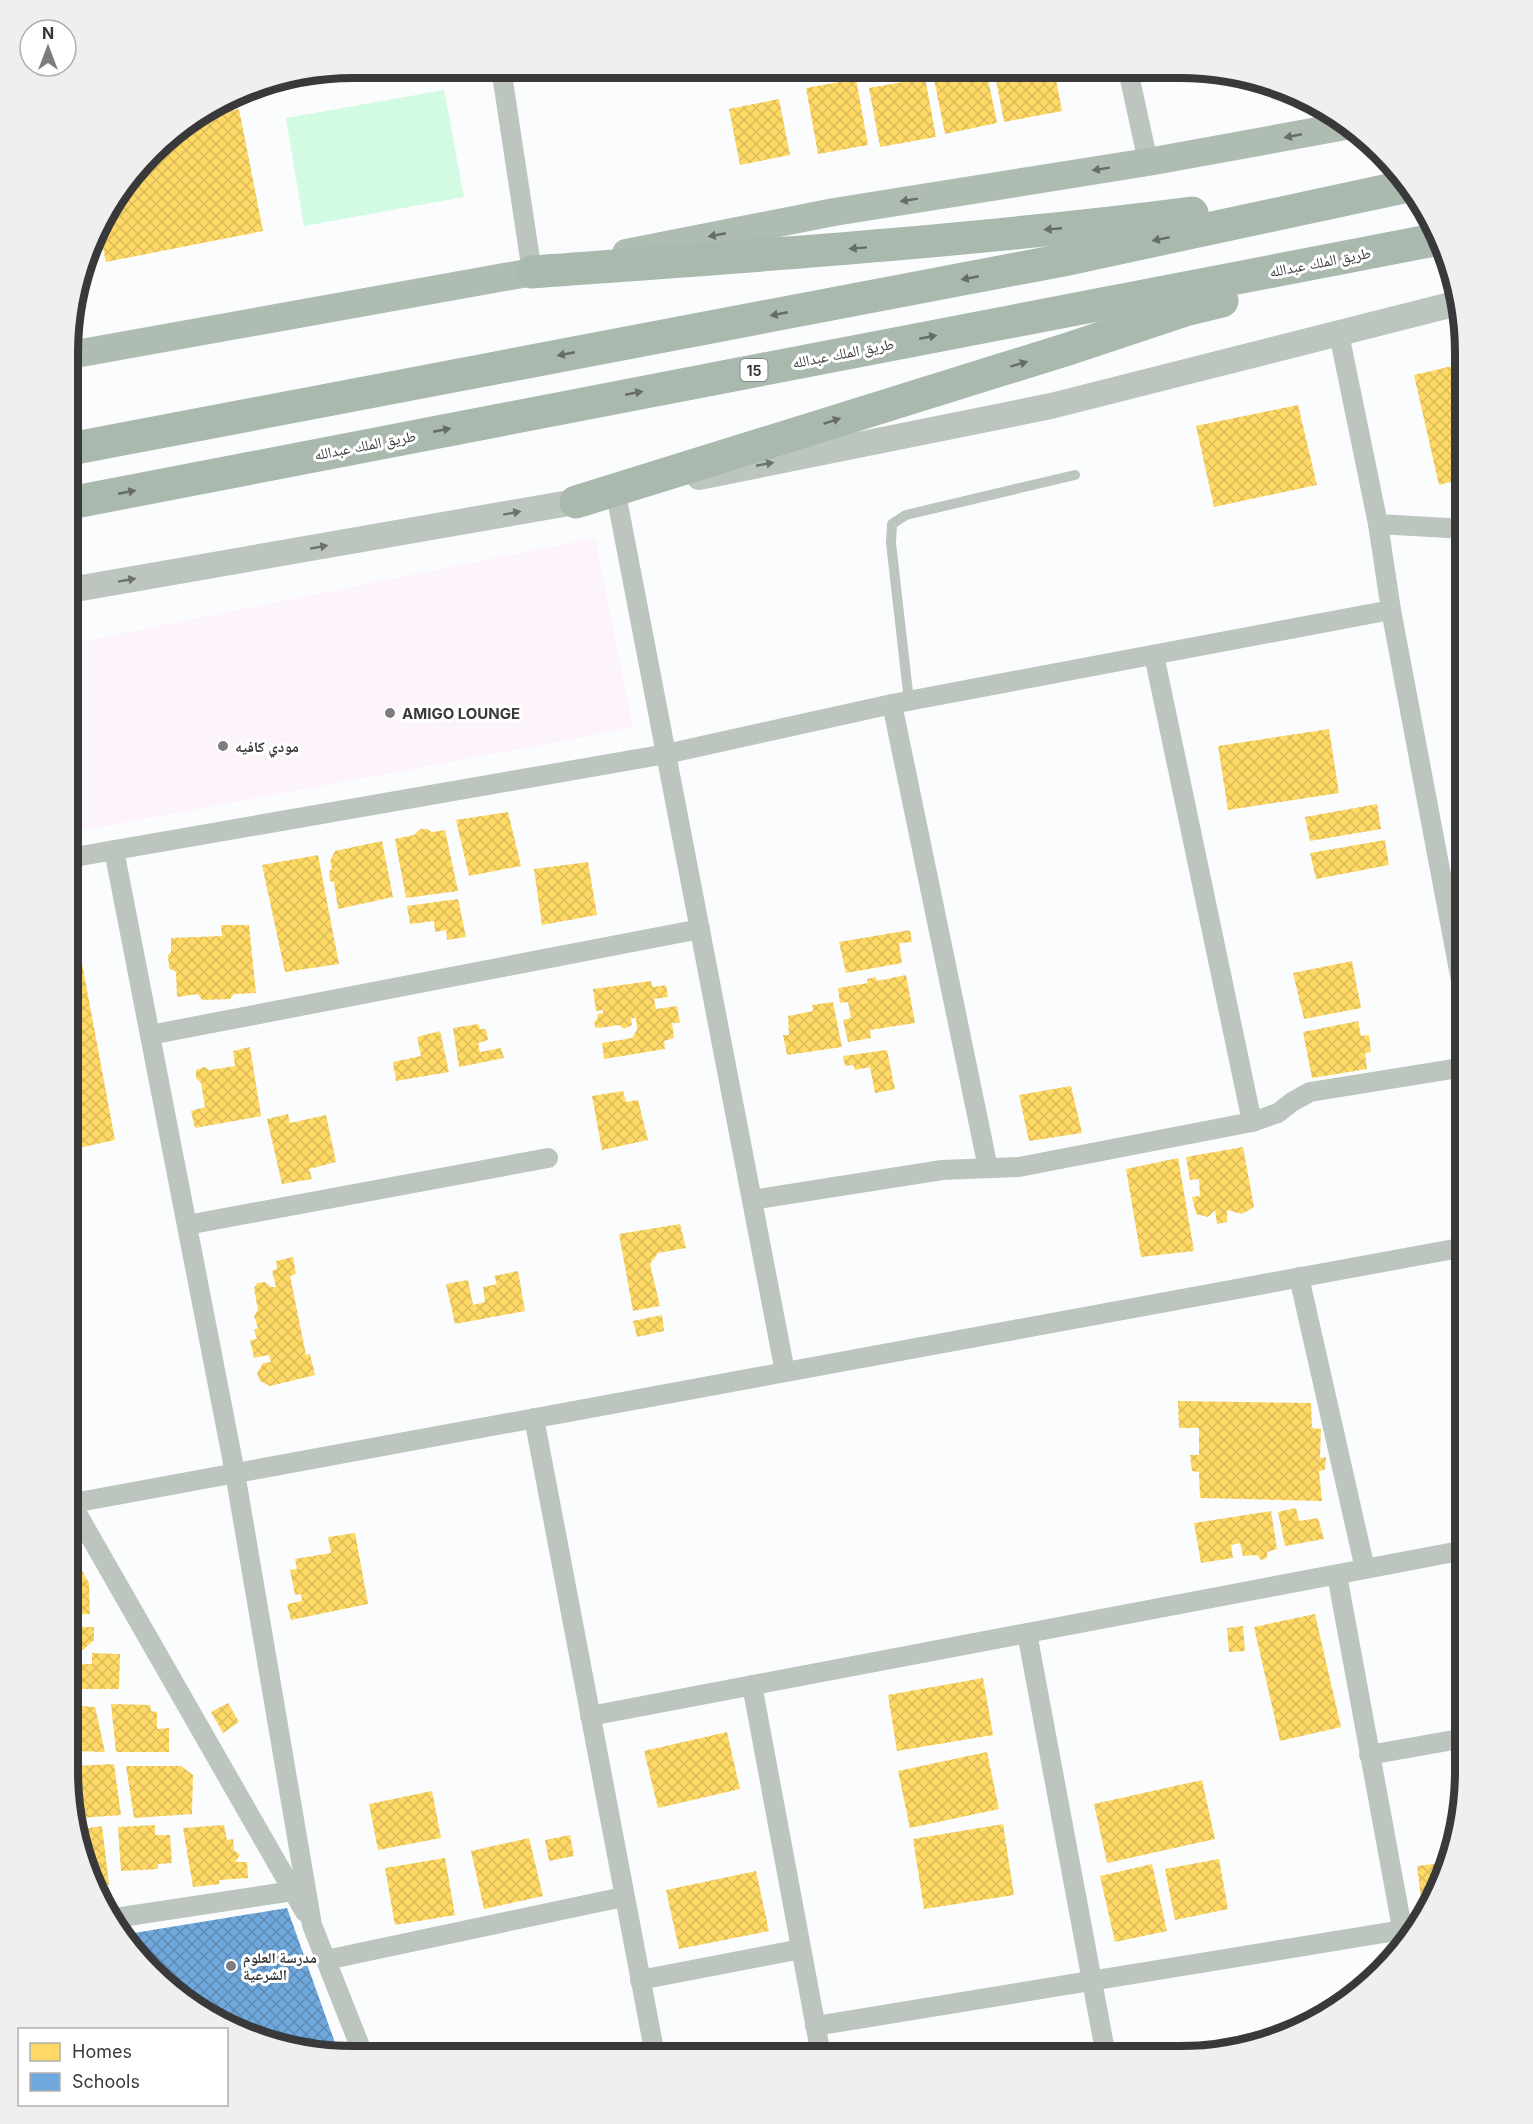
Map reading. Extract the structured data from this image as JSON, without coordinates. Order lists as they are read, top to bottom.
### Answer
{
  "streets": {
    "highway": ["طريق الملك عبدالله", "15"]
  },
  "places": ["AMIGO LOUNGE", "مودي كافيه", "مدرسة العلوم الشرعية"],
  "legend": ["Homes", "Schools"],
  "north": "top"
}
